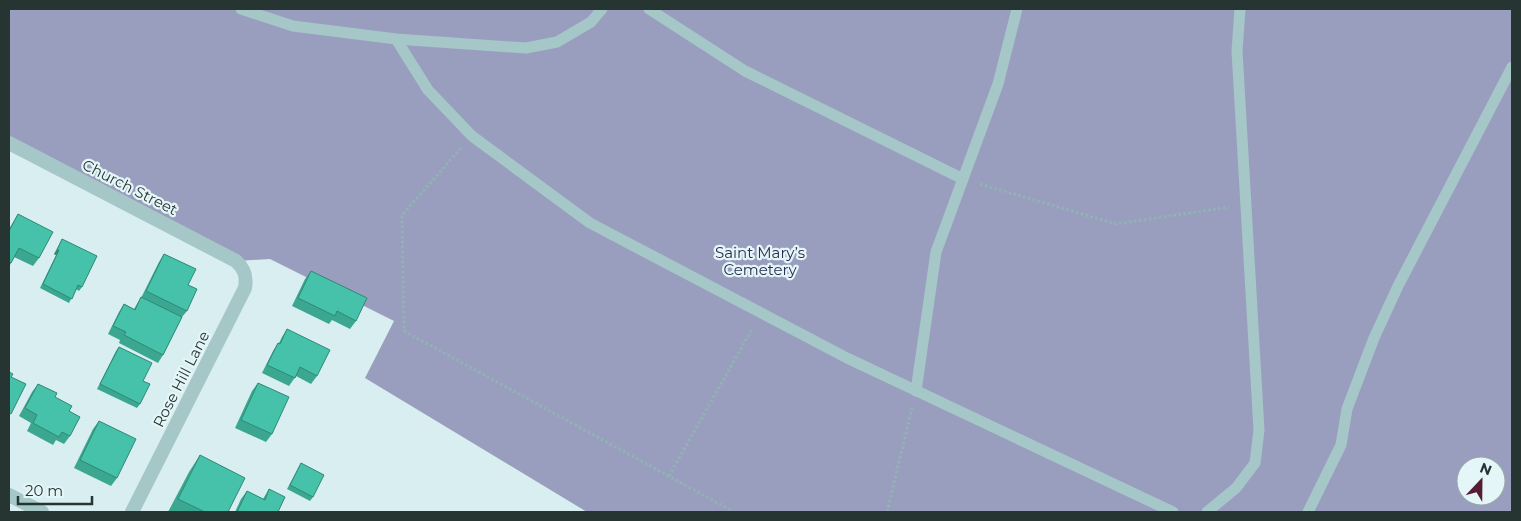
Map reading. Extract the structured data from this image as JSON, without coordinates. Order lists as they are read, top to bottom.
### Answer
{
  "streets": {
    "street": ["Church Street", "Rose Hill Lane"]
  },
  "crossings": [
    ["Church Street", "Rose Hill Lane"]
  ],
  "parks": ["Saint Mary’s Cemetery"],
  "scale_bar": "20 m",
  "north": "top"
}
